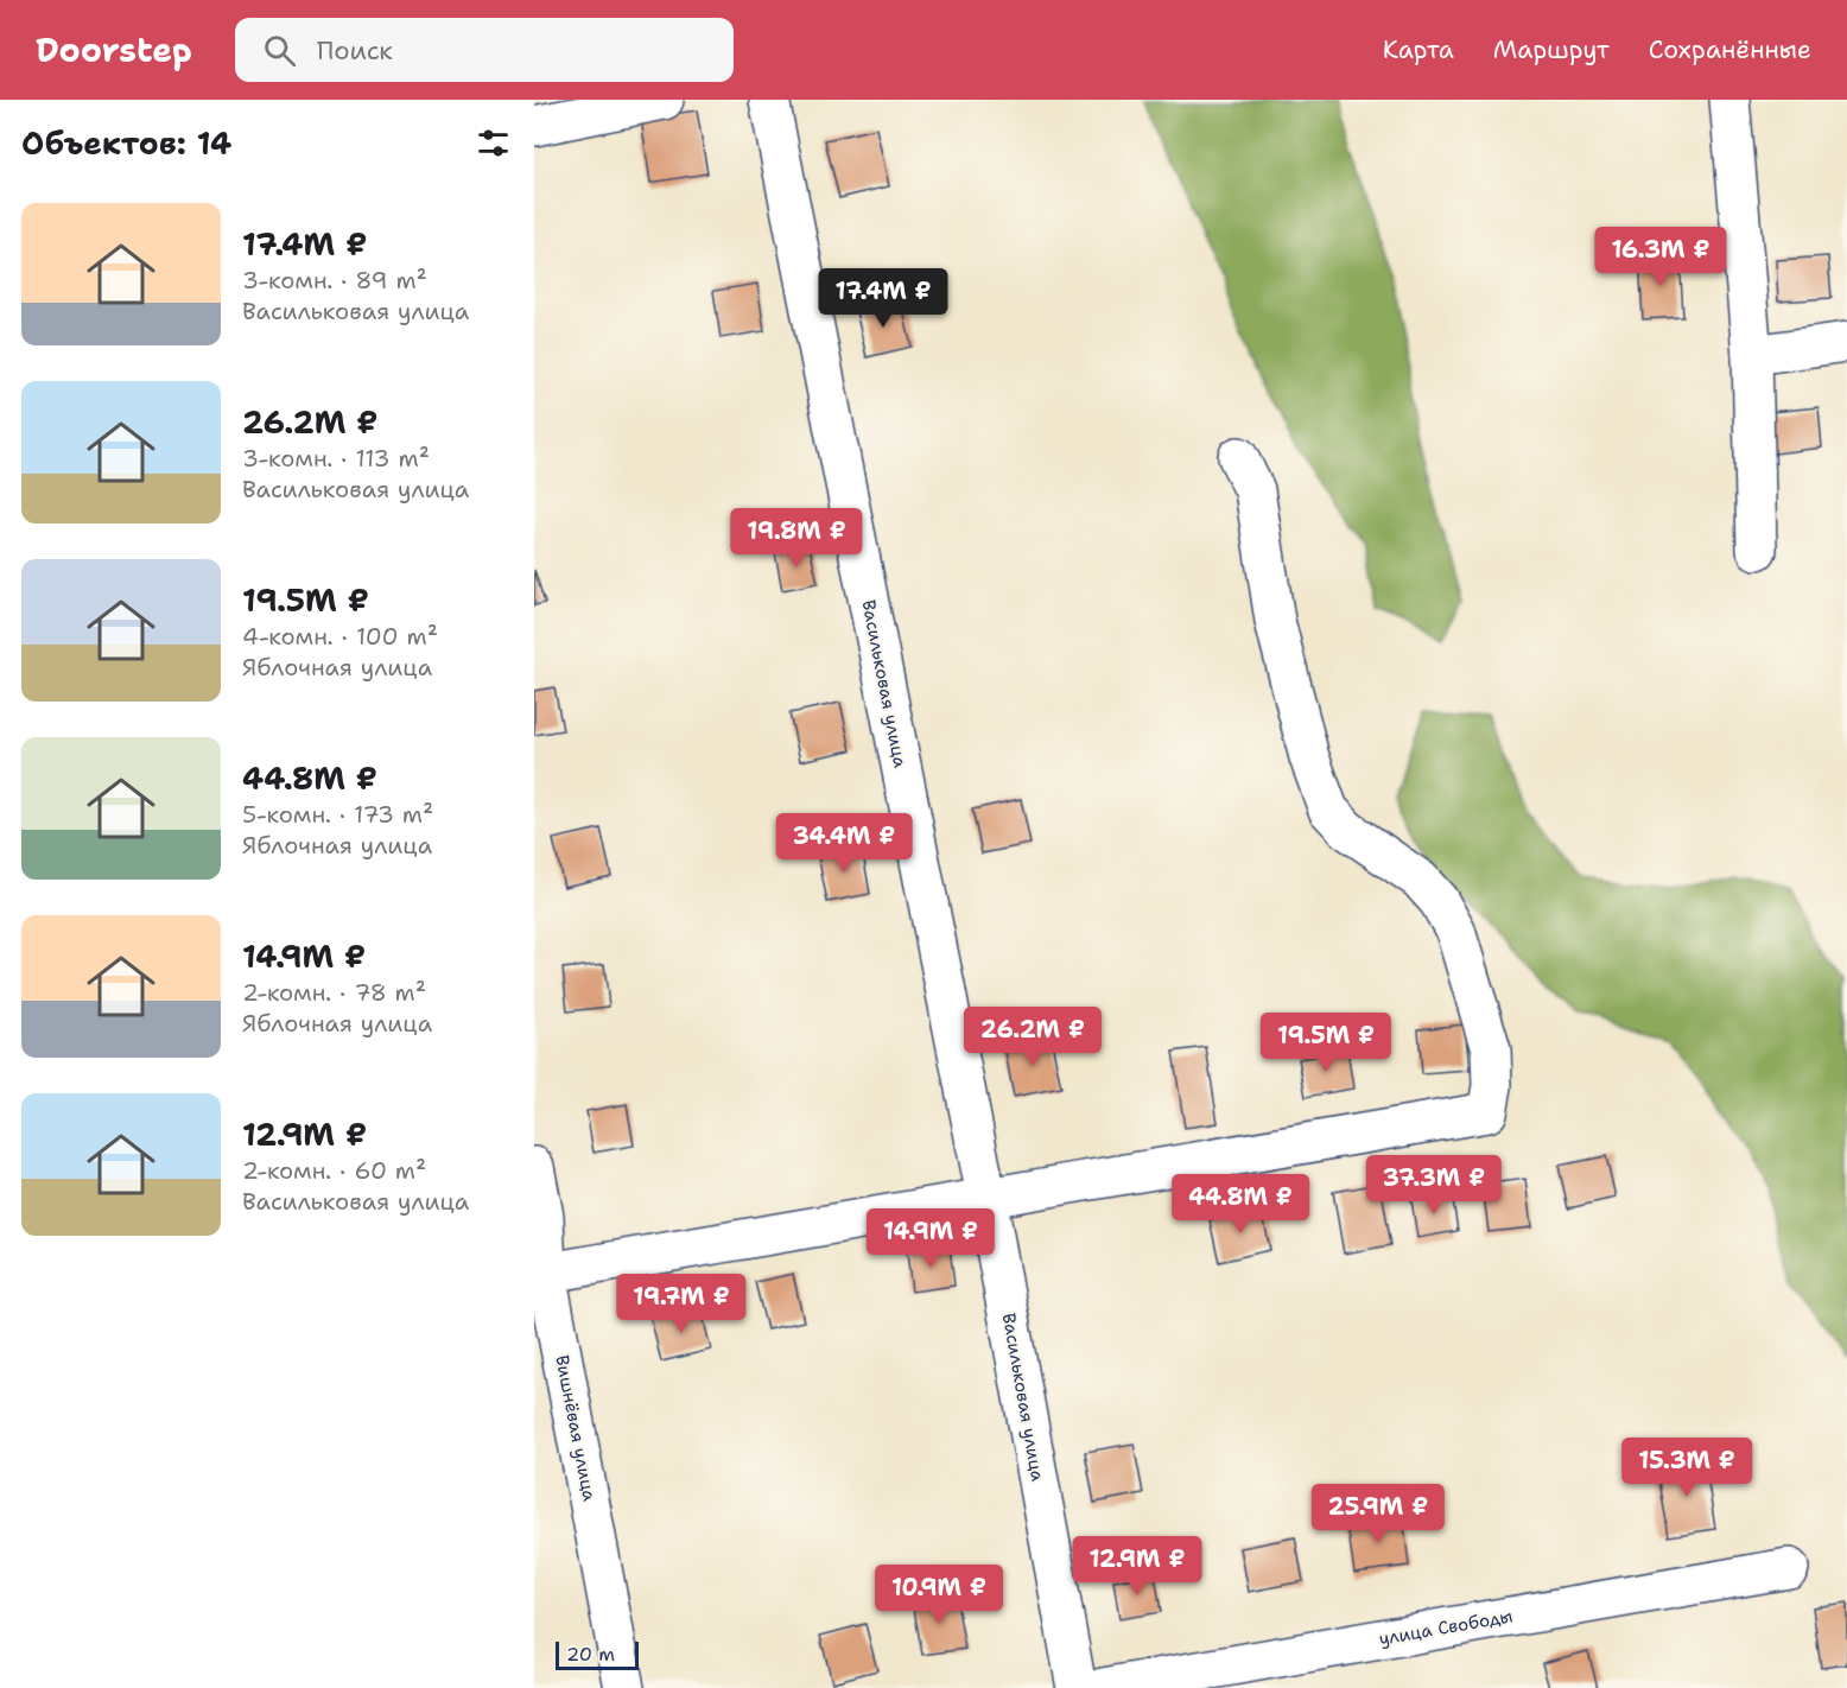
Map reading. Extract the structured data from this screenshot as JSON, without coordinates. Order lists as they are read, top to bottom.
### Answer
{
  "streets": {
    "street": ["Васильковая улица", "Вишнёвая улица", "улица Свободы"]
  },
  "scale_bar": "20 m",
  "page": {
    "header": "Doorstep",
    "search": "Поиск",
    "nav": ["Карта", "Маршрут", "Сохранённые"],
    "heading": "Объектов: 14",
    "list": [
      {
        "name": "17.4M ₽",
        "note": "3-комн. · 89 m² · Васильковая улица"
      },
      {
        "name": "26.2M ₽",
        "note": "3-комн. · 113 m² · Васильковая улица"
      },
      {
        "name": "19.5M ₽",
        "note": "4-комн. · 100 m² · Яблочная улица"
      },
      {
        "name": "44.8M ₽",
        "note": "5-комн. · 173 m² · Яблочная улица"
      },
      {
        "name": "14.9M ₽",
        "note": "2-комн. · 78 m² · Яблочная улица"
      },
      {
        "name": "12.9M ₽",
        "note": "2-комн. · 60 m² · Васильковая улица"
      }
    ],
    "price": [
      "16.3M ₽",
      "17.4M ₽",
      "19.8M ₽",
      "34.4M ₽",
      "26.2M ₽",
      "19.5M ₽",
      "37.3M ₽",
      "44.8M ₽",
      "14.9M ₽",
      "19.7M ₽",
      "15.3M ₽",
      "25.9M ₽",
      "12.9M ₽",
      "10.9M ₽"
    ],
    "scale": "20 m"
  }
}
